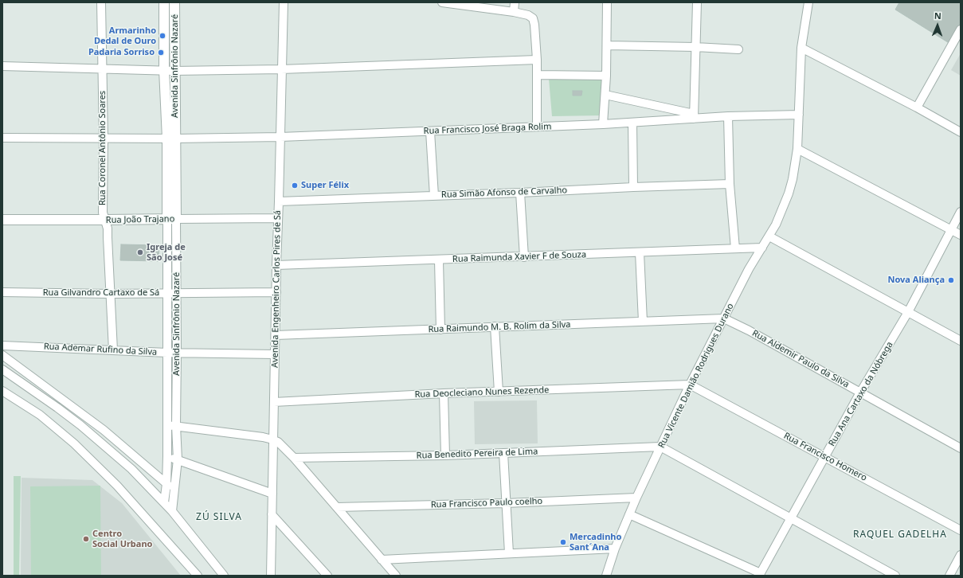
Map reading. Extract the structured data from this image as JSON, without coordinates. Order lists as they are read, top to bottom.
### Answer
{
  "streets": {
    "street": [
      "Avenida Sinfrônio Nazaré",
      "Rua Francisco José Braga Rolim",
      "Rua Coronel Antônio Soares",
      "Rua Simão Afonso de Carvalho",
      "Rua João Trajano",
      "Rua Raimunda Xavier F de Souza",
      "Avenida Engenheiro Carlos Pires de Sá",
      "Rua Gilvandro Cartaxo de Sá",
      "Rua Raimundo M. B. Rolim da Silva",
      "Rua Ademar Rufino da Silva",
      "Rua Aldemir Paulo da Silva",
      "Rua Vicente Damião Rodrigues Durano",
      "Rua Deocleciano Nunes Rezende",
      "Rua Ana Cartaxo da Nóbrega",
      "Rua Benedito Pereira de Lima",
      "Rua Francisco Homero",
      "Rua Francisco Paulo coelho"
    ]
  },
  "crossings": [
    ["Avenida Sinfrônio Nazaré", "Rua Francisco José Braga Rolim"],
    ["Avenida Sinfrônio Nazaré", "Rua João Trajano"],
    ["Avenida Sinfrônio Nazaré", "Rua Gilvandro Cartaxo de Sá"],
    ["Avenida Sinfrônio Nazaré", "Rua Ademar Rufino da Silva"],
    ["Rua Francisco José Braga Rolim", "Rua Coronel Antônio Soares"],
    ["Rua Francisco José Braga Rolim", "Avenida Engenheiro Carlos Pires de Sá"],
    ["Rua Francisco José Braga Rolim", "Rua Vicente Damião Rodrigues Durano"],
    ["Rua Coronel Antônio Soares", "Rua João Trajano"],
    ["Rua Coronel Antônio Soares", "Rua Gilvandro Cartaxo de Sá"],
    ["Rua Coronel Antônio Soares", "Rua Ademar Rufino da Silva"],
    ["Rua Simão Afonso de Carvalho", "Avenida Engenheiro Carlos Pires de Sá"],
    ["Rua João Trajano", "Avenida Engenheiro Carlos Pires de Sá"],
    ["Rua Raimunda Xavier F de Souza", "Avenida Engenheiro Carlos Pires de Sá"],
    ["Rua Raimunda Xavier F de Souza", "Rua Vicente Damião Rodrigues Durano"],
    ["Avenida Engenheiro Carlos Pires de Sá", "Rua Gilvandro Cartaxo de Sá"],
    ["Avenida Engenheiro Carlos Pires de Sá", "Rua Raimundo M. B. Rolim da Silva"],
    ["Avenida Engenheiro Carlos Pires de Sá", "Rua Ademar Rufino da Silva"],
    ["Avenida Engenheiro Carlos Pires de Sá", "Rua Deocleciano Nunes Rezende"],
    ["Rua Raimundo M. B. Rolim da Silva", "Rua Aldemir Paulo da Silva"],
    ["Rua Raimundo M. B. Rolim da Silva", "Rua Vicente Damião Rodrigues Durano"],
    ["Rua Aldemir Paulo da Silva", "Rua Vicente Damião Rodrigues Durano"],
    ["Rua Aldemir Paulo da Silva", "Rua Ana Cartaxo da Nóbrega"],
    ["Rua Vicente Damião Rodrigues Durano", "Rua Deocleciano Nunes Rezende"],
    ["Rua Vicente Damião Rodrigues Durano", "Rua Benedito Pereira de Lima"],
    ["Rua Vicente Damião Rodrigues Durano", "Rua Francisco Homero"],
    ["Rua Vicente Damião Rodrigues Durano", "Rua Francisco Paulo coelho"],
    ["Rua Deocleciano Nunes Rezende", "Rua Francisco Homero"],
    ["Rua Ana Cartaxo da Nóbrega", "Rua Francisco Homero"]
  ],
  "districts": ["ZÚ SILVA", "RAQUEL GADELHA"],
  "places": [
    "Armarinho Dedal de Ouro",
    "Padaria Sorriso",
    "Super Félix",
    "Igreja de São José",
    "Nova Aliança",
    "Centro Social Urbano",
    "Mercadinho Sant´Ana"
  ],
  "north": "top"
}
